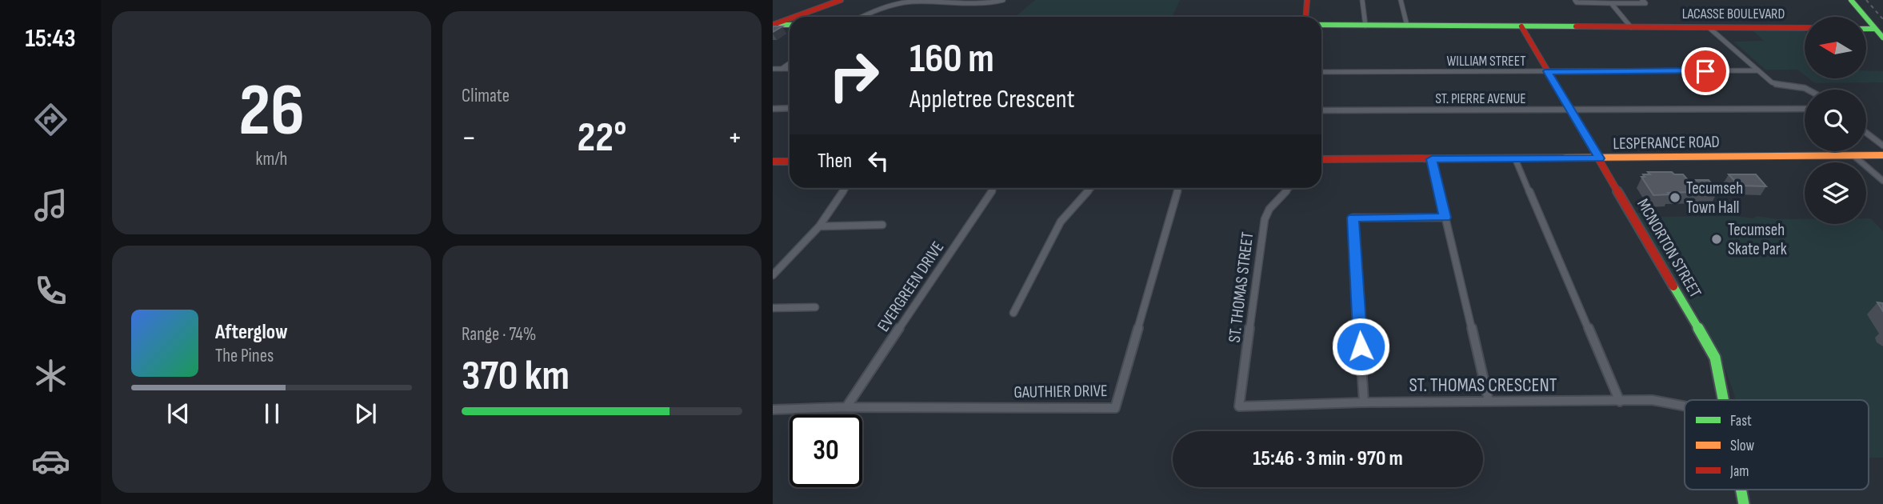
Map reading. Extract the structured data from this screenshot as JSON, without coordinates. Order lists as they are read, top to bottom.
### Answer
{
  "streets": {
    "street": [
      "LACASSE BOULEVARD",
      "WILLIAM STREET",
      "ST. PIERRE AVENUE",
      "LESPERANCE ROAD",
      "MCNORTON STREET",
      "EVERGREEN DRIVE",
      "ST. THOMAS STREET",
      "ST. THOMAS CRESCENT",
      "GAUTHIER DRIVE"
    ]
  },
  "crossings": [
    ["LACASSE BOULEVARD", "MCNORTON STREET"],
    ["WILLIAM STREET", "MCNORTON STREET"],
    ["ST. PIERRE AVENUE", "MCNORTON STREET"],
    ["LESPERANCE ROAD", "MCNORTON STREET"],
    ["EVERGREEN DRIVE", "GAUTHIER DRIVE"],
    ["ST. THOMAS STREET", "ST. THOMAS CRESCENT"]
  ],
  "places": ["Tecumseh Town Hall", "Tecumseh Skate Park"],
  "legend": ["Fast", "Slow", "Jam"],
  "north": "left",
  "page": {
    "tabs": "15:43",
    "tile": [
      ["26", "km/h"],
      "Climate",
      ["Range · 74%", "370 km"]
    ],
    "turn": ["160 m", "Appletree Crescent"],
    "heat": ["−", "22°", "+"],
    "then": "Then",
    "song": ["Afterglow", "The Pines"],
    "limit": "30",
    "trip": "15:46 · 3 min · 970 m"
  }
}
